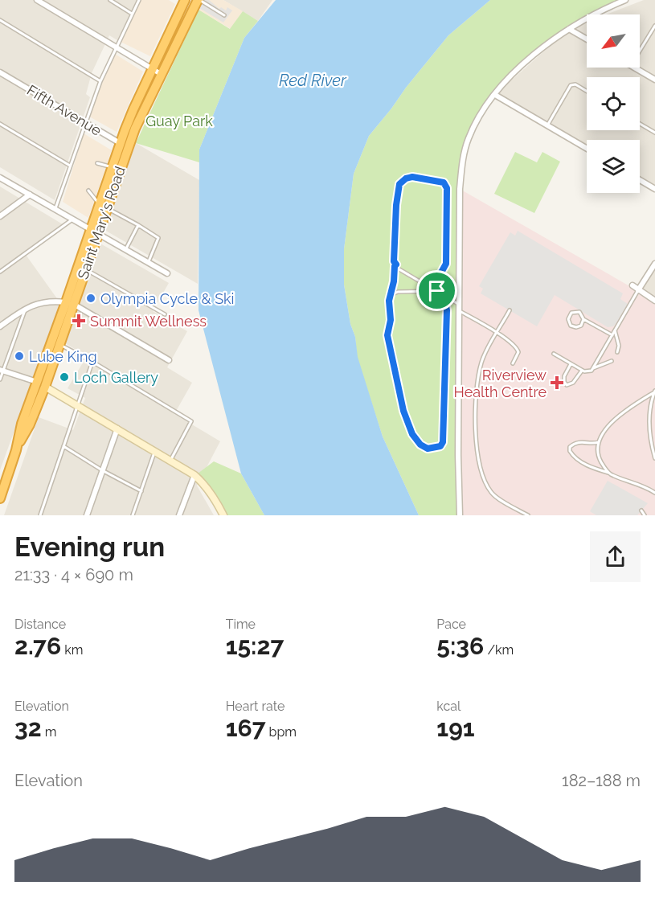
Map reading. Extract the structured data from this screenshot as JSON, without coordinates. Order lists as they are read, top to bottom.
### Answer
{
  "streets": {
    "highway": ["Saint Mary's Road"],
    "street": ["Fifth Avenue"]
  },
  "crossings": [
    ["Fifth Avenue", "Saint Mary's Road"]
  ],
  "water": ["Red River"],
  "parks": ["Guay Park"],
  "places": {
    "other": ["Olympia Cycle & Ski", "Lube King", "Loch Gallery"],
    "health": ["Summit Wellness", "Riverview Health Centre"]
  },
  "north": "bottom left",
  "page": {
    "heading": ["Evening run", "21:33 · 4 × 690 m"],
    "stats": [
      ["Distance", "2.76 km"],
      ["Time", "15:27"],
      ["Pace", "5:36 /km"],
      ["Elevation", "32 m"],
      ["Heart rate", "167 bpm"],
      ["kcal", "191"]
    ],
    "chart": ["Elevation", "182–188 m"]
  }
}
